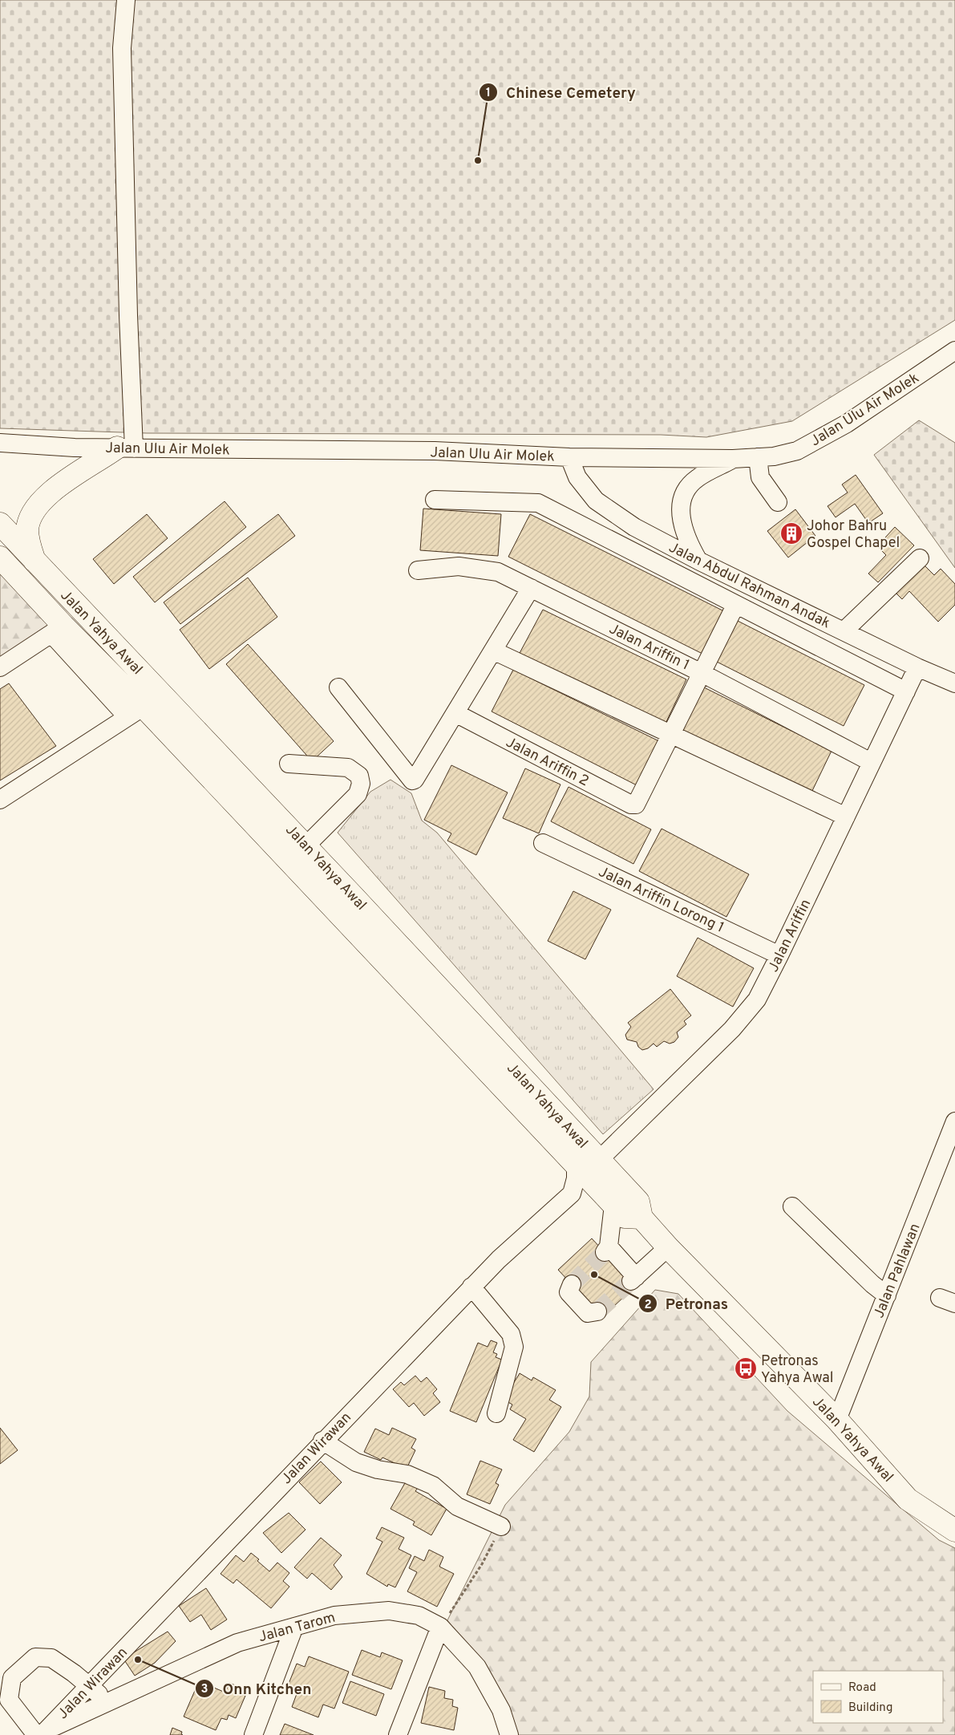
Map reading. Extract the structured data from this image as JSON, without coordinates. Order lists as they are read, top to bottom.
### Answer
{
  "streets": {
    "main road": ["Jalan Yahya Awal"],
    "street": [
      "Jalan Ulu Air Molek",
      "Jalan Abdul Rahman Andak",
      "Jalan Ariffin 1",
      "Jalan Ariffin 2",
      "Jalan Ariffin Lorong 1",
      "Jalan Ariffin",
      "Jalan Pahlawan",
      "Jalan Wirawan",
      "Jalan Tarom"
    ]
  },
  "crossings": [
    ["Jalan Ulu Air Molek", "Jalan Abdul Rahman Andak"],
    ["Jalan Abdul Rahman Andak", "Jalan Ariffin"],
    ["Jalan Yahya Awal", "Jalan Ariffin"],
    ["Jalan Yahya Awal", "Jalan Pahlawan"],
    ["Jalan Ariffin 1", "Jalan Ariffin"],
    ["Jalan Ariffin Lorong 1", "Jalan Ariffin"],
    ["Jalan Wirawan", "Jalan Tarom"]
  ],
  "places": {
    "other": ["Chinese Cemetery", "Petronas", "Onn Kitchen"],
    "building": ["Johor Bahru Gospel Chapel"],
    "bus stop": ["Petronas Yahya Awal"]
  },
  "legend": ["Road", "Building"]
}
